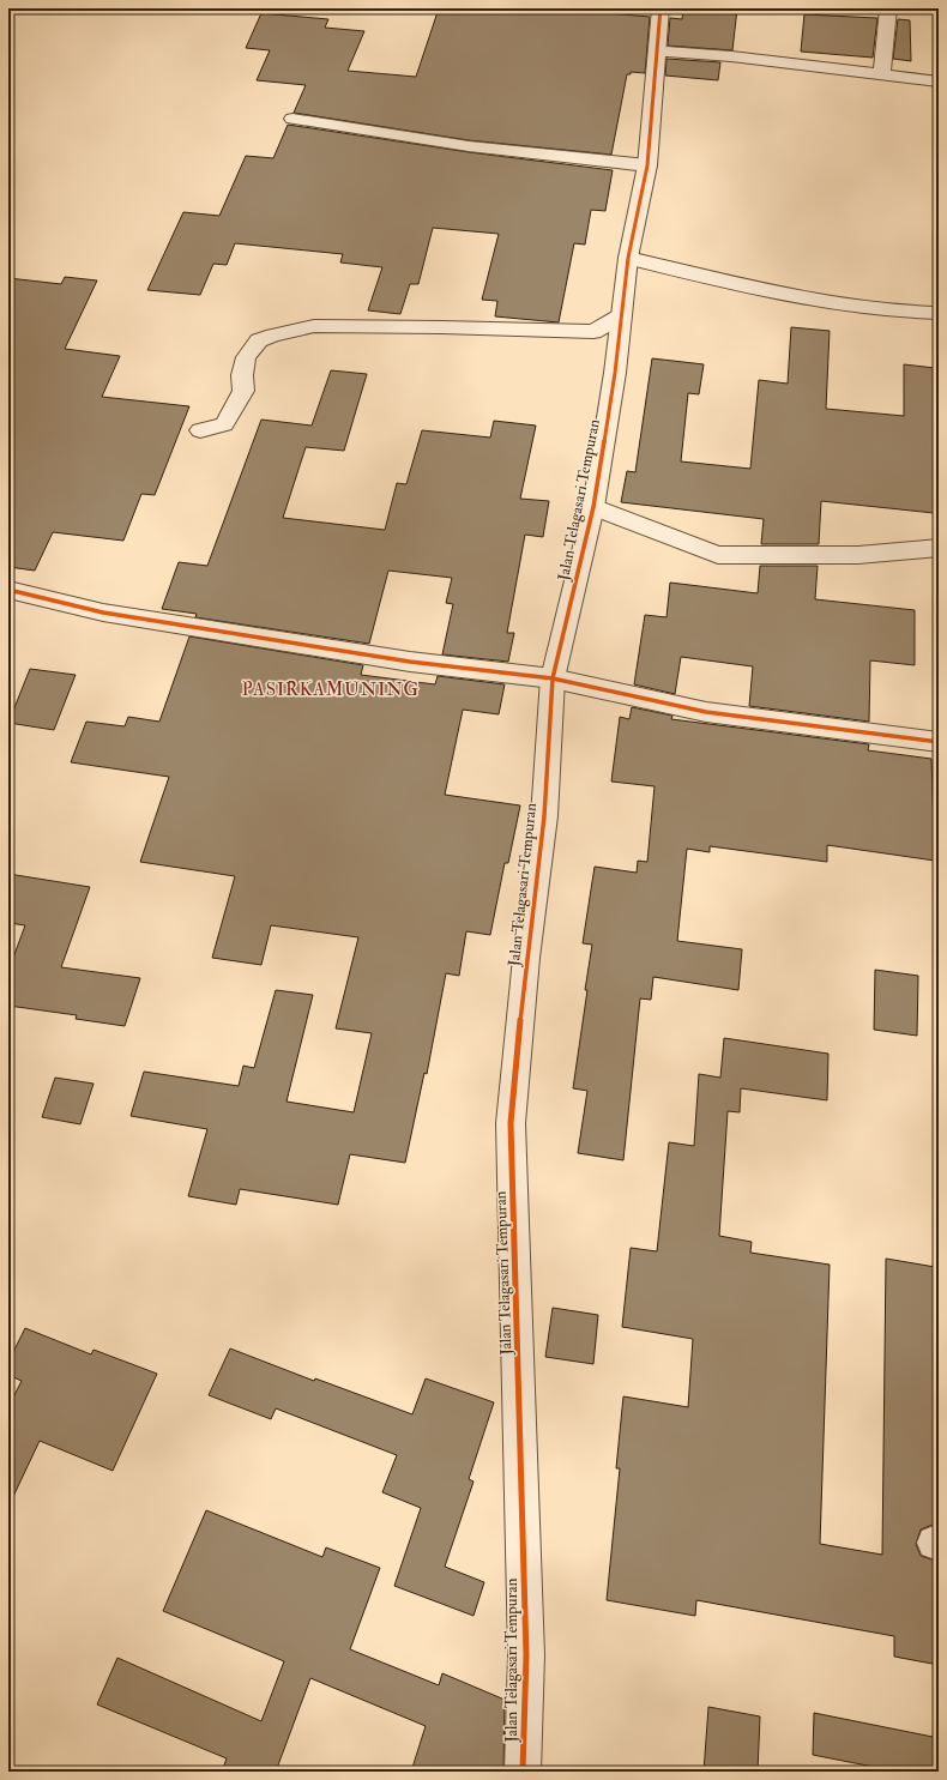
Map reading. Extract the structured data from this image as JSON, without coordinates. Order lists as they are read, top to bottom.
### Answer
{
  "streets": {
    "street": ["Jalan Telagasari Tempuran"]
  },
  "districts": ["PASIRKAMUNING"]
}
